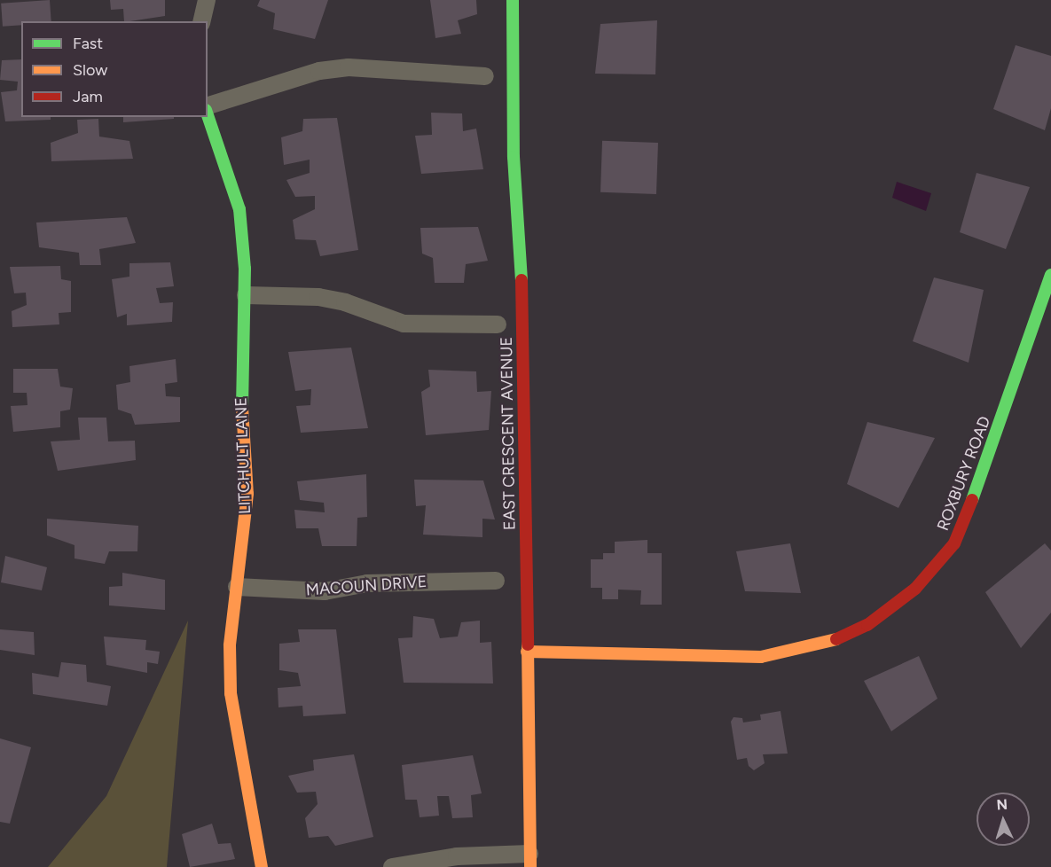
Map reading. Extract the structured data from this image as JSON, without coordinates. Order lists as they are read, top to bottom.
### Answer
{
  "streets": {
    "street": [
      "EAST CRESCENT AVENUE",
      "LITCHULT LANE",
      "ROXBURY ROAD",
      "MACOUN DRIVE"
    ]
  },
  "crossings": [
    ["EAST CRESCENT AVENUE", "ROXBURY ROAD"],
    ["LITCHULT LANE", "MACOUN DRIVE"]
  ],
  "legend": ["Fast", "Slow", "Jam"],
  "north": "top"
}
